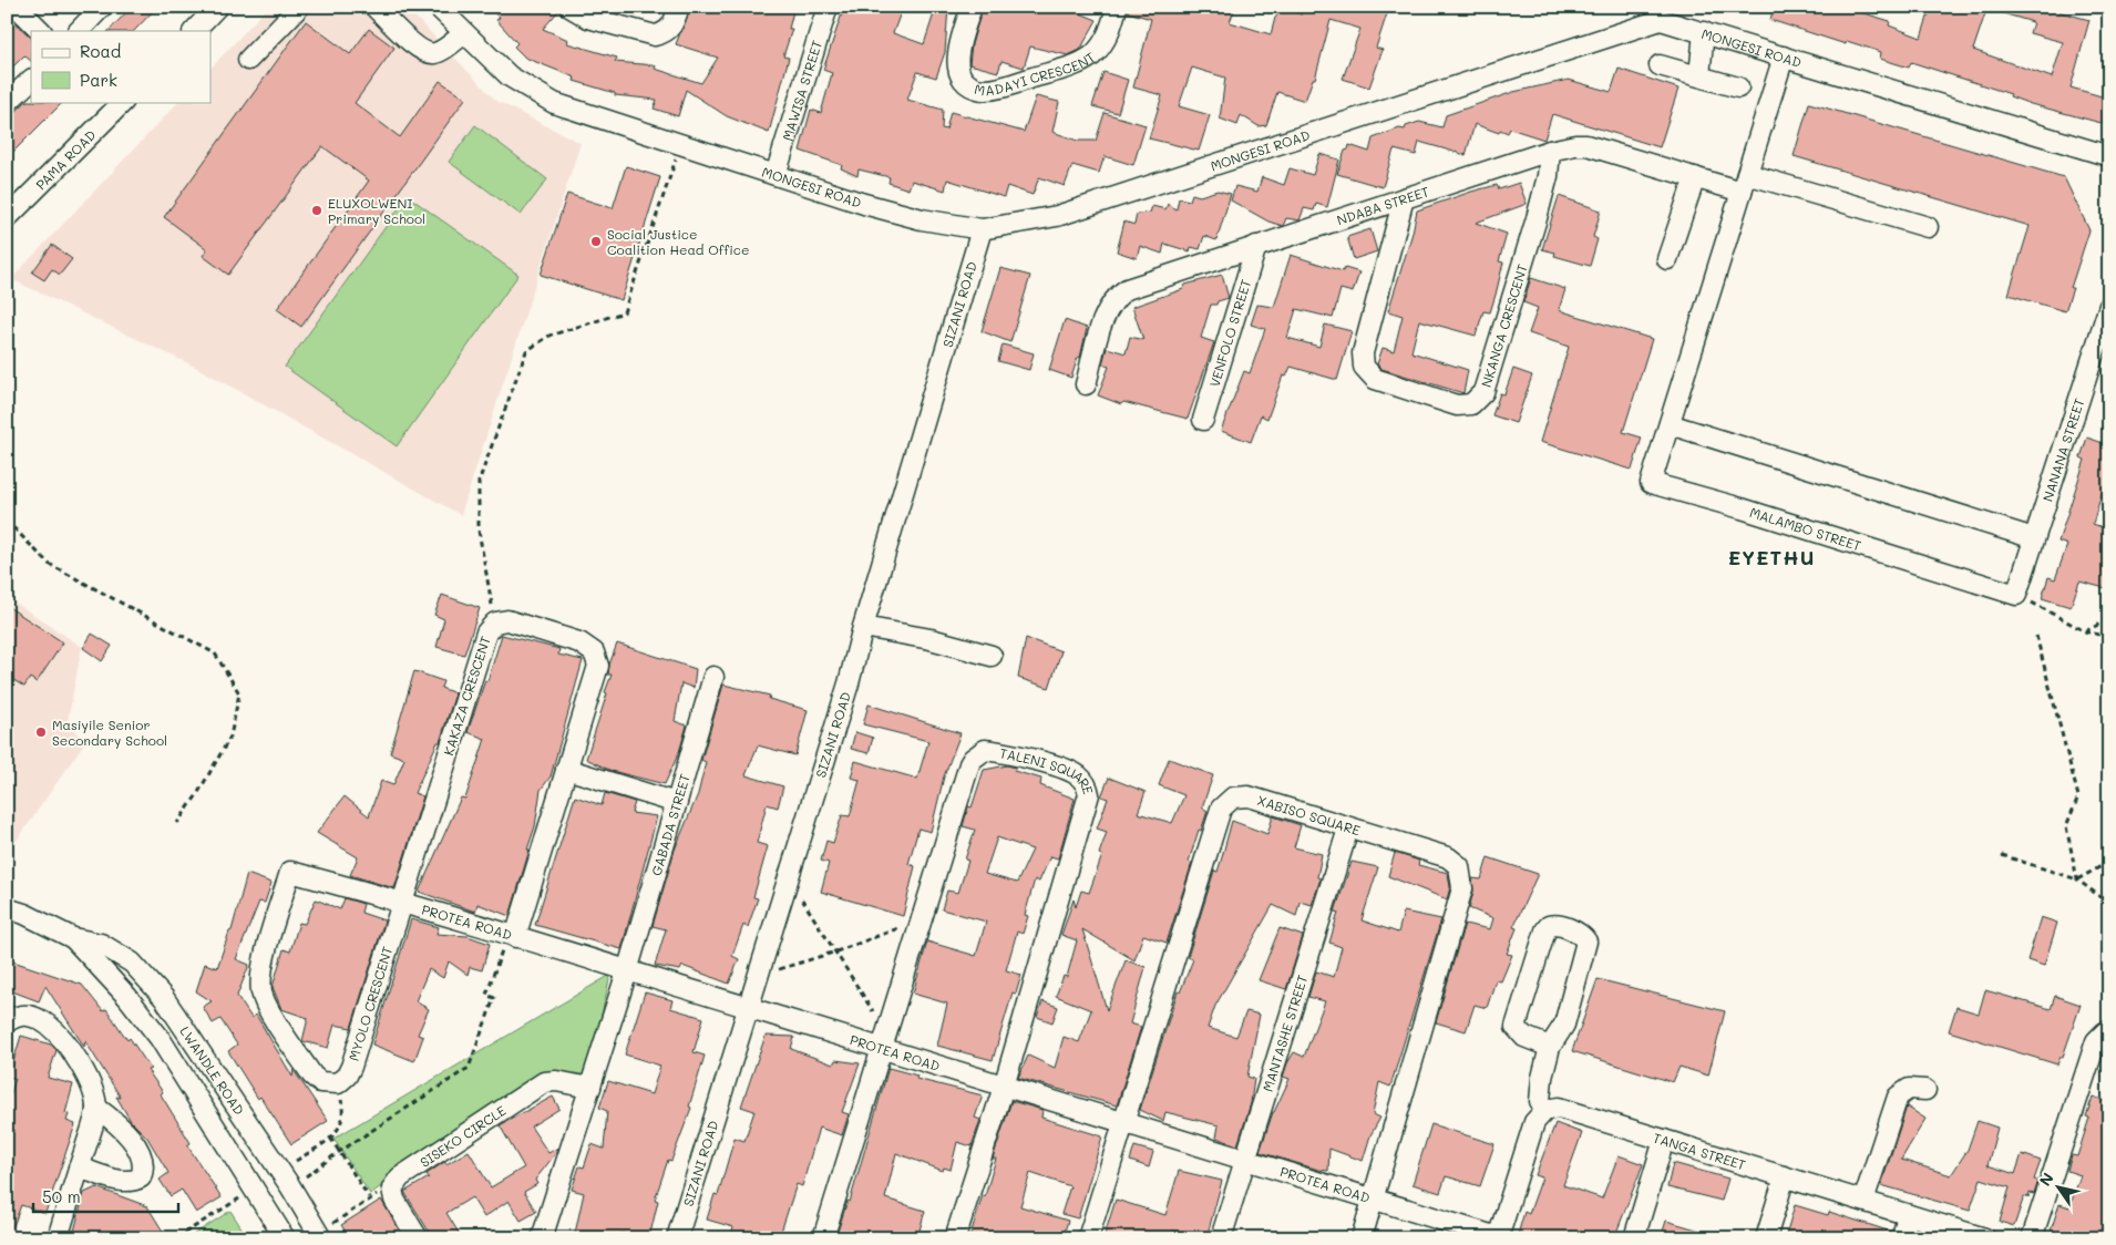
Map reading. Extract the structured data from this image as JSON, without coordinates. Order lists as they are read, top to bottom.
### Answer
{
  "streets": {
    "street": [
      "MONGESI ROAD",
      "MADAYI CRESCENT",
      "MAWISA STREET",
      "PAMA ROAD",
      "NDABA STREET",
      "SIZANI ROAD",
      "NKANGA CRESCENT",
      "VENFOLO STREET",
      "NANANA STREET",
      "MALAMBO STREET",
      "KAKAZA CRESCENT",
      "TALENI SQUARE",
      "XABISO SQUARE",
      "GABADA STREET",
      "PROTEA ROAD",
      "MYOLO CRESCENT",
      "MANTASHE STREET",
      "LWANDLE ROAD",
      "SISEKO CIRCLE",
      "TANGA STREET"
    ]
  },
  "crossings": [
    ["MONGESI ROAD", "MAWISA STREET"],
    ["MONGESI ROAD", "SIZANI ROAD"],
    ["MONGESI ROAD", "MALAMBO STREET"],
    ["NDABA STREET", "NKANGA CRESCENT"],
    ["NDABA STREET", "VENFOLO STREET"],
    ["NDABA STREET", "MALAMBO STREET"],
    ["SIZANI ROAD", "PROTEA ROAD"],
    ["NANANA STREET", "MALAMBO STREET"],
    ["KAKAZA CRESCENT", "PROTEA ROAD"],
    ["KAKAZA CRESCENT", "MYOLO CRESCENT"],
    ["TALENI SQUARE", "PROTEA ROAD"],
    ["XABISO SQUARE", "PROTEA ROAD"],
    ["XABISO SQUARE", "MANTASHE STREET"],
    ["GABADA STREET", "PROTEA ROAD"],
    ["PROTEA ROAD", "MYOLO CRESCENT"],
    ["PROTEA ROAD", "MANTASHE STREET"]
  ],
  "districts": ["EYETHU"],
  "places": ["ELUXOLWENI Primary School", "Social Justice Coalition Head Office", "Masiyile Senior Secondary School"],
  "legend": ["Road", "Park"],
  "scale_bar": "50 m",
  "north": "top left"
}
